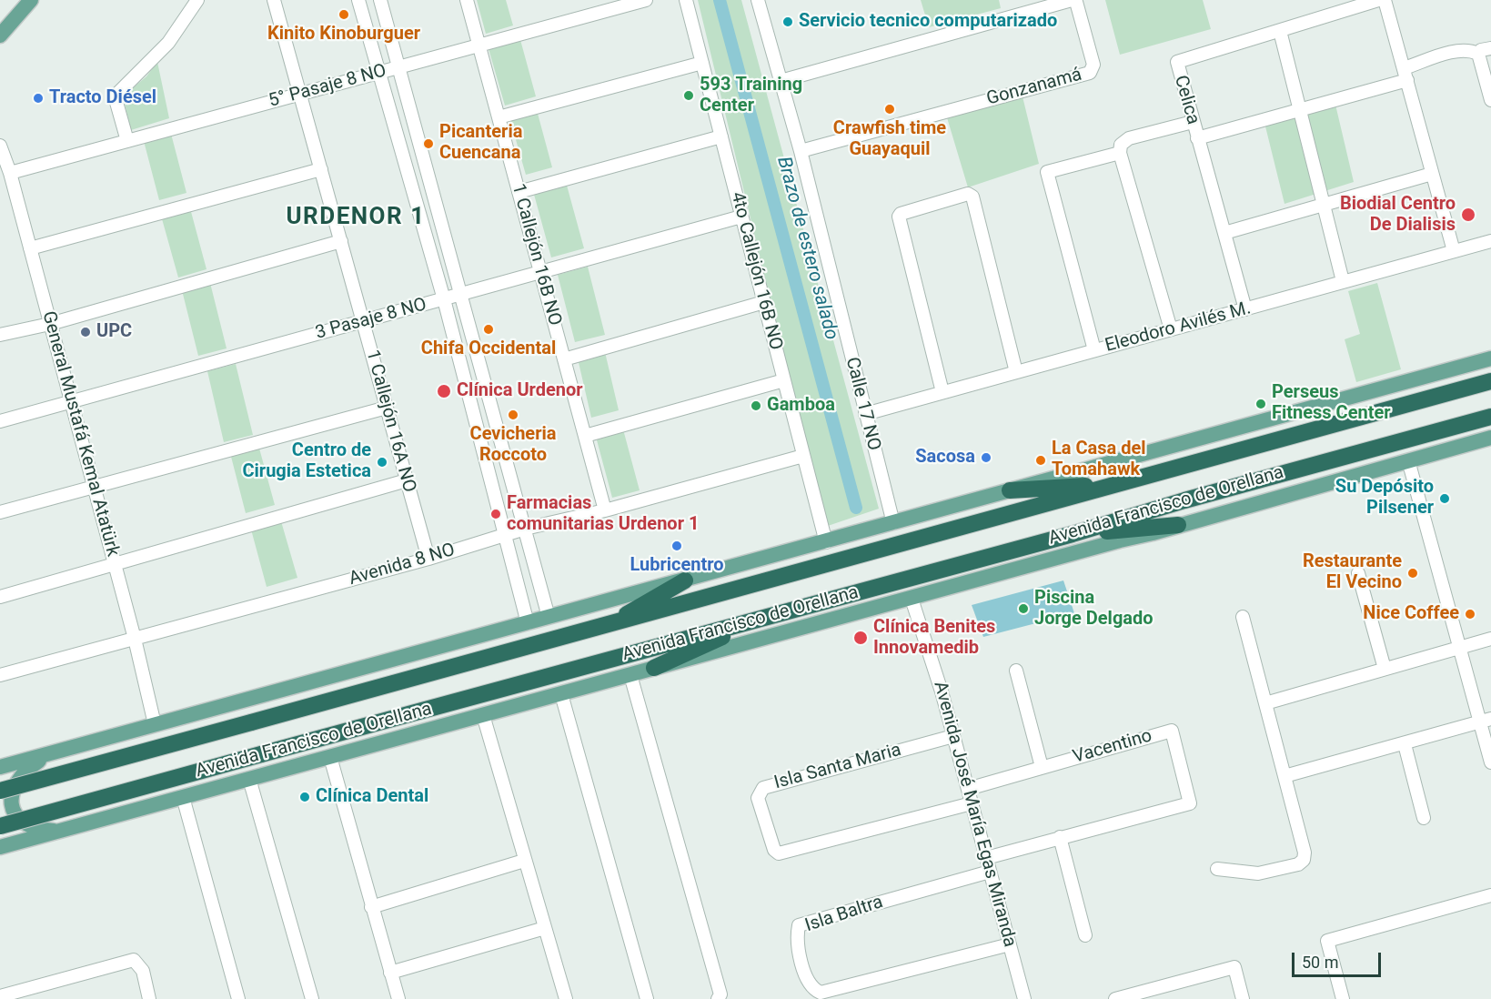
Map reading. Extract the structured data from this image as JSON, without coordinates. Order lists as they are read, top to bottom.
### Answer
{
  "streets": {
    "highway": ["Avenida Francisco de Orellana"],
    "street": [
      "5° Pasaje 8 NO",
      "Gonzanamá",
      "Celica",
      "1 Callejón 16B NO",
      "4to Callejón 16B NO",
      "3 Pasaje 8 NO",
      "Eleodoro Avilés M.",
      "Calle 17 NO",
      "1 Callejón 16A NO",
      "General Mustafá Kemal Atatürk",
      "Avenida 8 NO",
      "Vacentino",
      "Isla Santa Maria",
      "Avenida José María Egas Miranda",
      "Isla Baltra"
    ]
  },
  "crossings": [
    ["5° Pasaje 8 NO", "1 Callejón 16B NO"],
    ["5° Pasaje 8 NO", "1 Callejón 16A NO"],
    ["5° Pasaje 8 NO", "General Mustafá Kemal Atatürk"],
    ["Gonzanamá", "Calle 17 NO"],
    ["Celica", "Eleodoro Avilés M."],
    ["1 Callejón 16B NO", "3 Pasaje 8 NO"],
    ["1 Callejón 16B NO", "Avenida 8 NO"],
    ["4to Callejón 16B NO", "3 Pasaje 8 NO"],
    ["4to Callejón 16B NO", "Avenida 8 NO"],
    ["3 Pasaje 8 NO", "1 Callejón 16A NO"],
    ["3 Pasaje 8 NO", "General Mustafá Kemal Atatürk"],
    ["Eleodoro Avilés M.", "Calle 17 NO"],
    ["1 Callejón 16A NO", "Avenida 8 NO"],
    ["General Mustafá Kemal Atatürk", "Avenida 8 NO"],
    ["Avenida Francisco de Orellana", "Avenida José María Egas Miranda"],
    ["Vacentino", "Avenida José María Egas Miranda"],
    ["Isla Santa Maria", "Avenida José María Egas Miranda"],
    ["Avenida José María Egas Miranda", "Isla Baltra"]
  ],
  "districts": ["URDENOR 1"],
  "water": ["Brazo de estero salado"],
  "places": [
    "Kinito Kinoburguer",
    "Servicio tecnico computarizado",
    "593 Training Center",
    "Tracto Diésel",
    "Crawfish time Guayaquil",
    "Picanteria Cuencana",
    "Biodial Centro De Dialisis",
    "Chifa Occidental",
    "UPC",
    "Clínica Urdenor",
    "Perseus Fitness Center",
    "Gamboa",
    "Cevicheria Roccoto",
    "Sacosa",
    "La Casa del Tomahawk",
    "Centro de Cirugia Estetica",
    "Su Depósito Pilsener",
    "Farmacias comunitarias Urdenor 1",
    "Lubricentro",
    "Restaurante El Vecino",
    "Piscina Jorge Delgado",
    "Nice Coffee",
    "Clínica Benites Innovamedib",
    "Clínica Dental"
  ],
  "scale_bar": "50 m"
}
